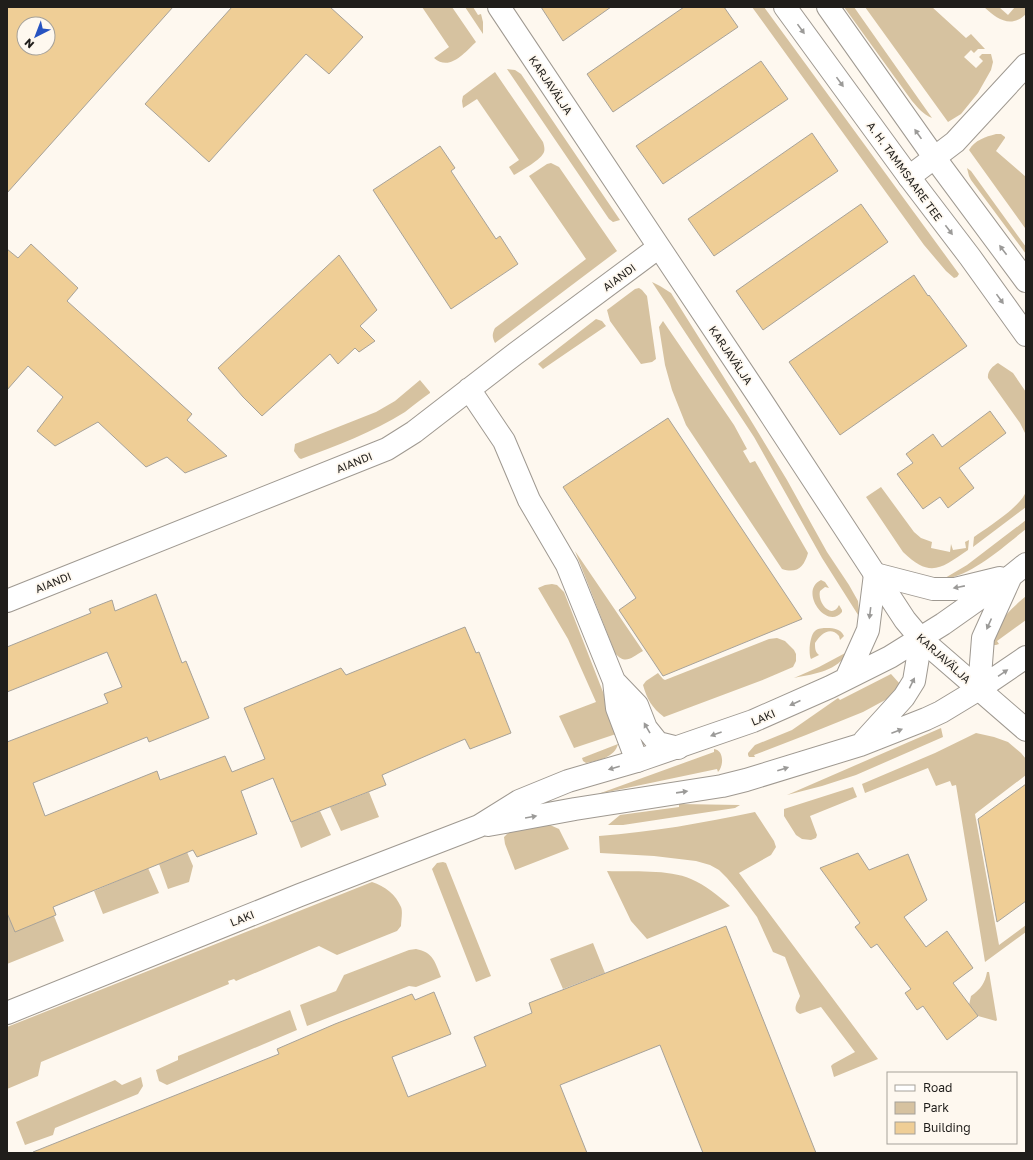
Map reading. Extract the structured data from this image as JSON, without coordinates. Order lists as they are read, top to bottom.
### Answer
{
  "streets": {
    "street": [
      "KARJAVÄLJA",
      "A. H. TAMMSAARE TEE",
      "AIANDI",
      "LAKI"
    ]
  },
  "crossings": [
    ["KARJAVÄLJA", "AIANDI"],
    ["KARJAVÄLJA", "LAKI"]
  ],
  "legend": ["Road", "Park", "Building"],
  "north": "bottom left"
}
